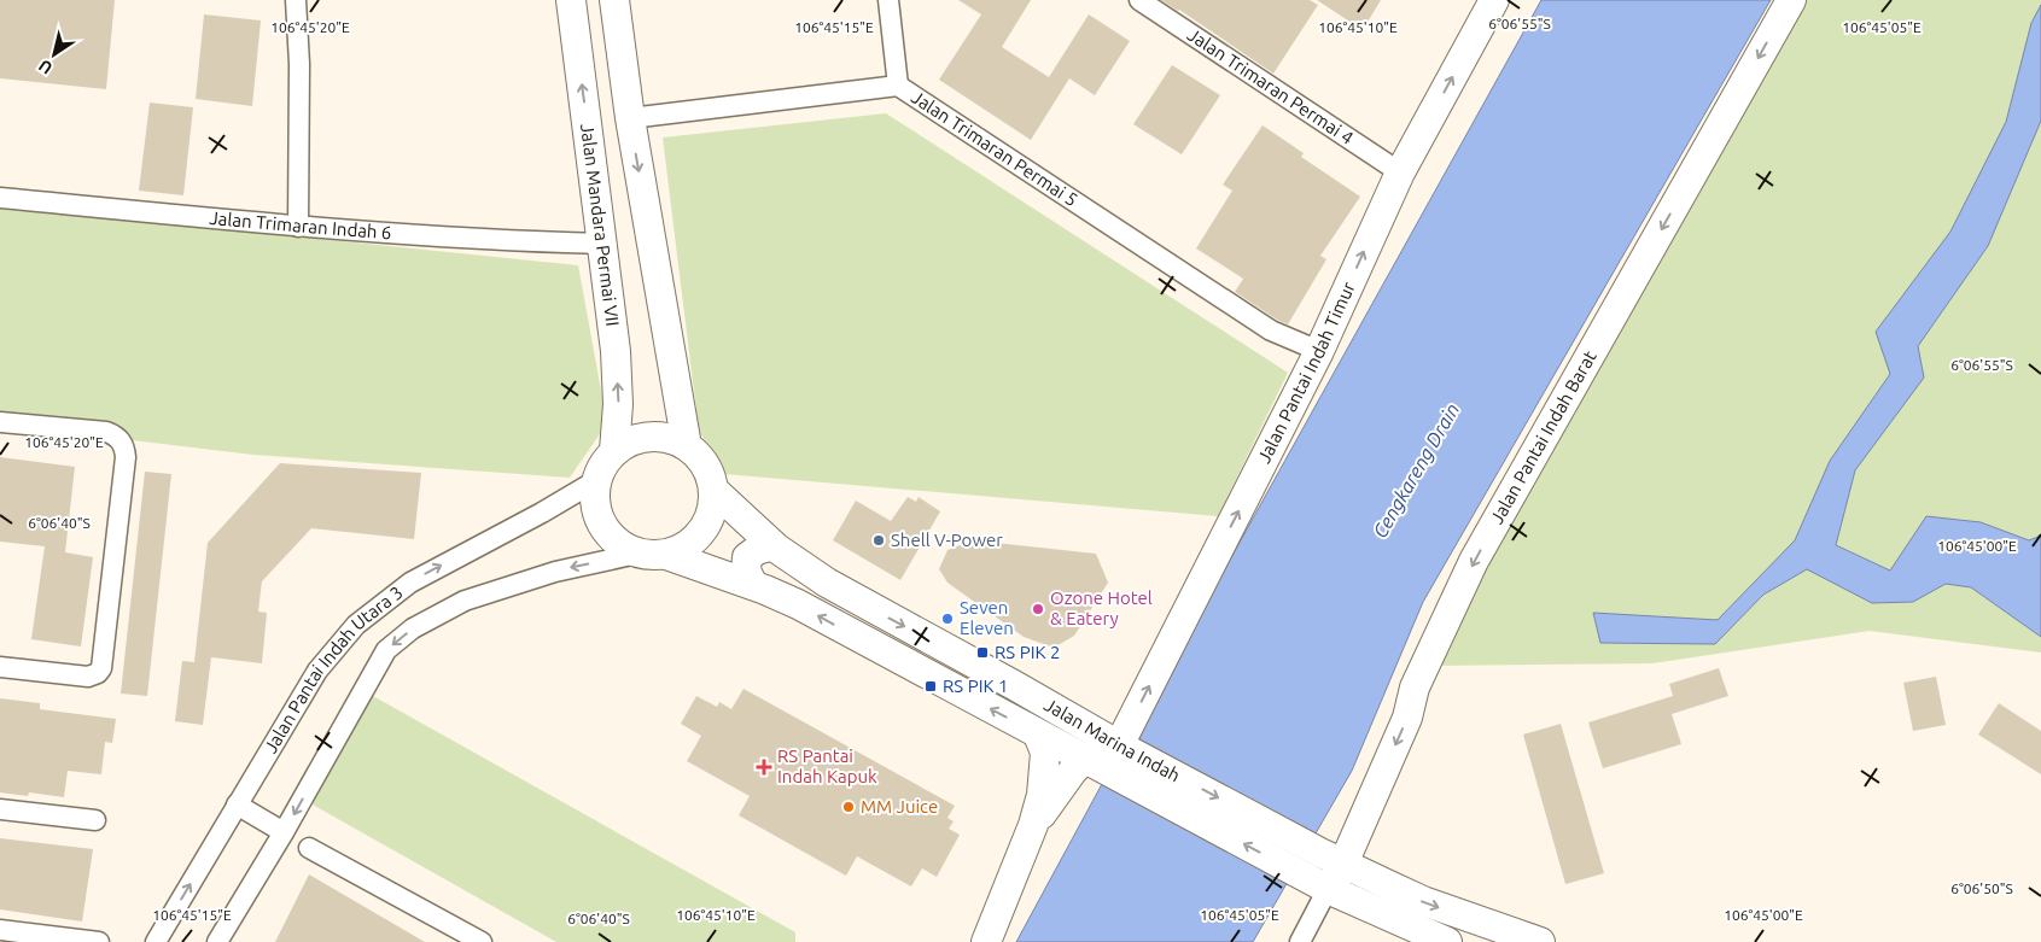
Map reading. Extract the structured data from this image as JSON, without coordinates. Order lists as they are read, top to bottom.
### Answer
{
  "streets": {
    "main road": [
      "Jalan Mandara Permai VII",
      "Jalan Pantai Indah Timur",
      "Jalan Pantai Indah Barat",
      "Jalan Marina Indah"
    ],
    "street": [
      "Jalan Trimaran Permai 4",
      "Jalan Trimaran Permai 5",
      "Jalan Trimaran Indah 6",
      "Jalan Pantai Indah Utara 3"
    ]
  },
  "crossings": [
    ["Jalan Trimaran Permai 4", "Jalan Pantai Indah Timur"],
    ["Jalan Trimaran Permai 5", "Jalan Pantai Indah Timur"],
    ["Jalan Trimaran Indah 6", "Jalan Mandara Permai VII"],
    ["Jalan Mandara Permai VII", "Jalan Pantai Indah Utara 3"],
    ["Jalan Mandara Permai VII", "Jalan Marina Indah"],
    ["Jalan Pantai Indah Timur", "Jalan Marina Indah"],
    ["Jalan Pantai Indah Barat", "Jalan Marina Indah"],
    ["Jalan Pantai Indah Utara 3", "Jalan Marina Indah"]
  ],
  "one_way": ["Jalan Pantai Indah Timur", "Jalan Pantai Indah Barat"],
  "water": ["Cengkareng Drain"],
  "places": {
    "other": [
      "Shell V-Power",
      "Ozone Hotel & Eatery",
      "Seven Eleven",
      "MM Juice"
    ],
    "transit": ["RS PIK 2", "RS PIK 1"],
    "health": ["RS Pantai Indah Kapuk"]
  },
  "north": "bottom left",
  "coordinates": [
    "6°06'55\"S",
    "106°45'20\"E",
    "106°45'15\"E",
    "106°45'10\"E",
    "106°45'05\"E",
    "6°06'40\"S",
    "106°45'00\"E",
    "6°06'50\"S"
  ]
}
